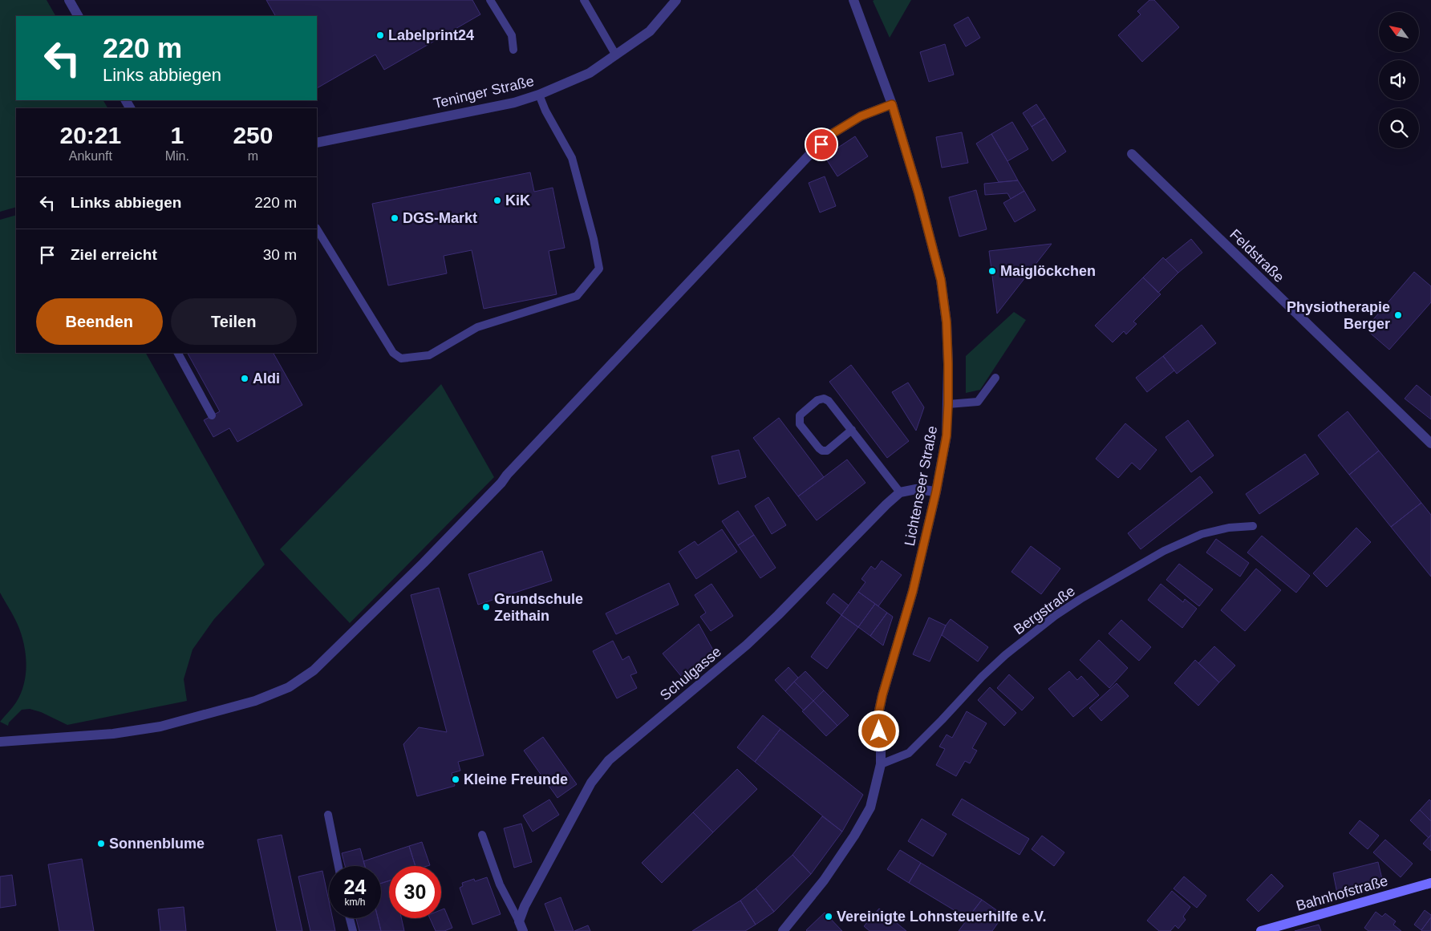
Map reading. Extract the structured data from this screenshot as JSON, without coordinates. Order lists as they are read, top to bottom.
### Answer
{
  "streets": {
    "street": [
      "Teninger Straße",
      "Feldstraße",
      "Lichtenseer Straße",
      "Schulgasse",
      "Bahnhofstraße"
    ],
    "lane": ["Bergstraße"]
  },
  "crossings": [
    ["Lichtenseer Straße", "Bergstraße"]
  ],
  "places": [
    "Labelprint24",
    "KiK",
    "DGS-Markt",
    "Maiglöckchen",
    "Physiotherapie Berger",
    "Aldi",
    "Grundschule Zeithain",
    "Kleine Freunde",
    "Sonnenblume",
    "Vereinigte Lohnsteuerhilfe e.V."
  ],
  "north": "top left",
  "page": {
    "turn": ["220 m", "Links abbiegen"],
    "eta": [
      "20:21",
      "Ankunft",
      "1",
      "Min.",
      "250",
      "m"
    ],
    "list": [
      {
        "name": "Links abbiegen",
        "value": "220 m"
      },
      {
        "name": "Ziel erreicht",
        "value": "30 m"
      }
    ],
    "buttons": ["Beenden", "Teilen"],
    "speed": "24 km/h",
    "limit": "30"
  }
}
